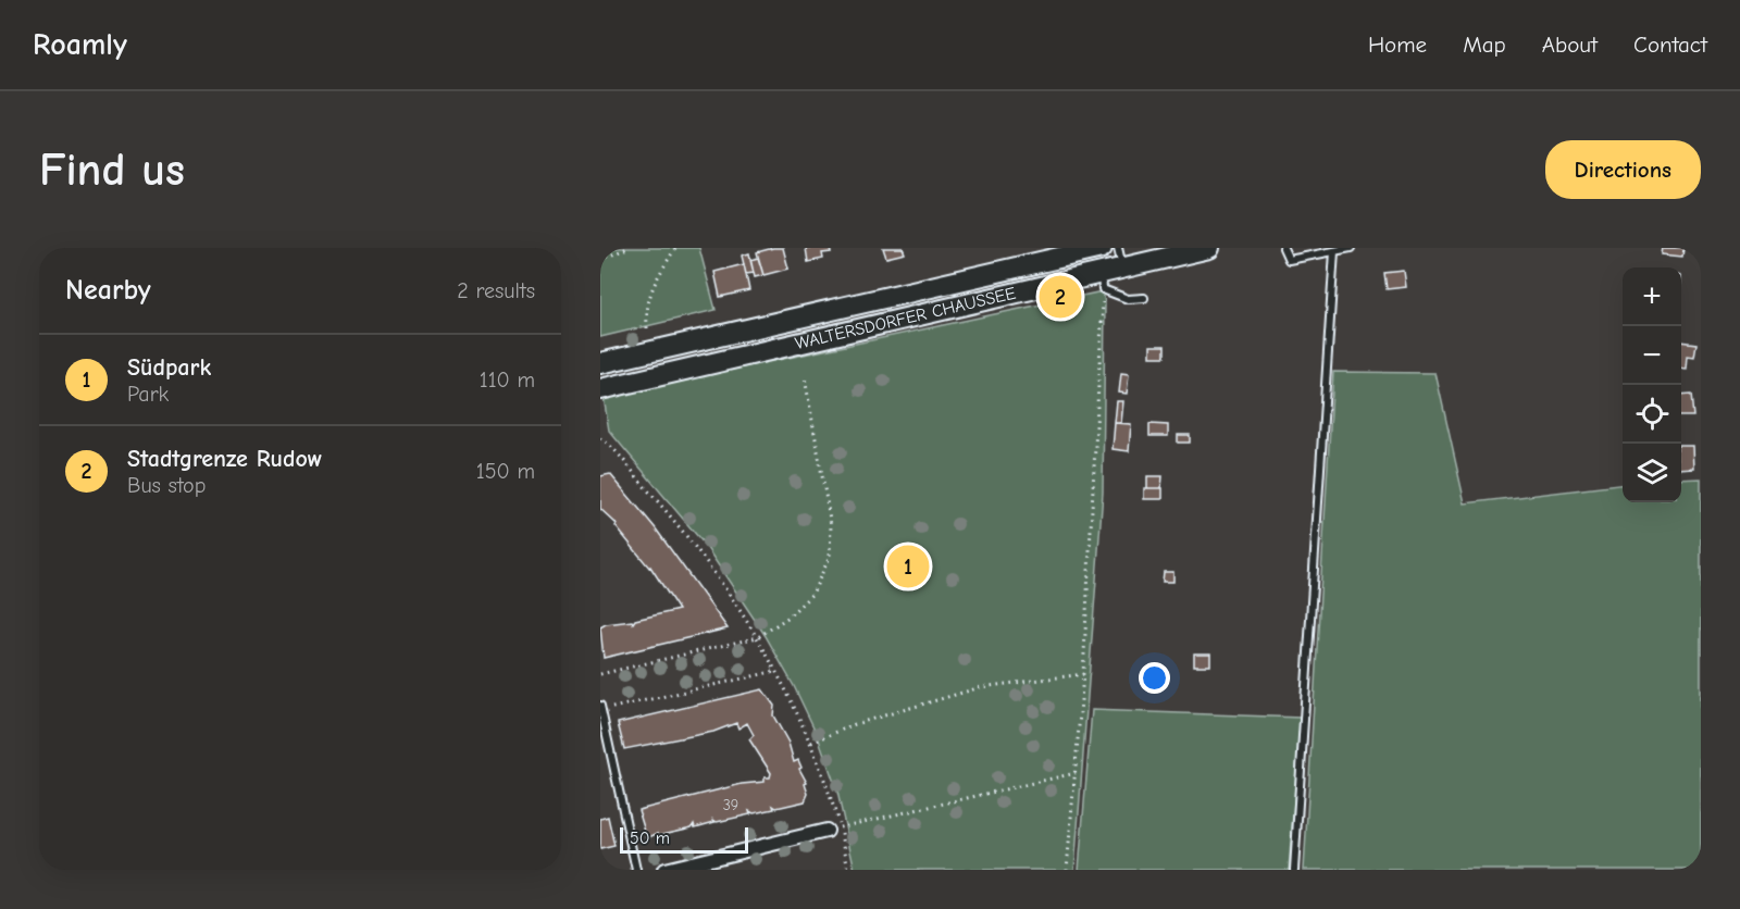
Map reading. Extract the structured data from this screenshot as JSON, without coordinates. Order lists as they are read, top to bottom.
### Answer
{
  "streets": {
    "main road": ["WALTERSDORFER CHAUSSEE"]
  },
  "house_numbers": ["39"],
  "scale_bar": "50 m",
  "page": {
    "header": "Roamly",
    "nav": [
      "Home",
      "Map",
      "About",
      "Contact"
    ],
    "buttons": "Directions",
    "title": "Find us",
    "heading": ["Nearby", "2 results"],
    "map_buttons": ["+", "−"],
    "pins": ["2", "1"],
    "list": [
      {
        "mark": "1",
        "name": "Südpark",
        "note": "Park",
        "value": "110 m"
      },
      {
        "mark": "2",
        "name": "Stadtgrenze Rudow",
        "note": "Bus stop",
        "value": "150 m"
      }
    ],
    "scale": "50 m"
  }
}
